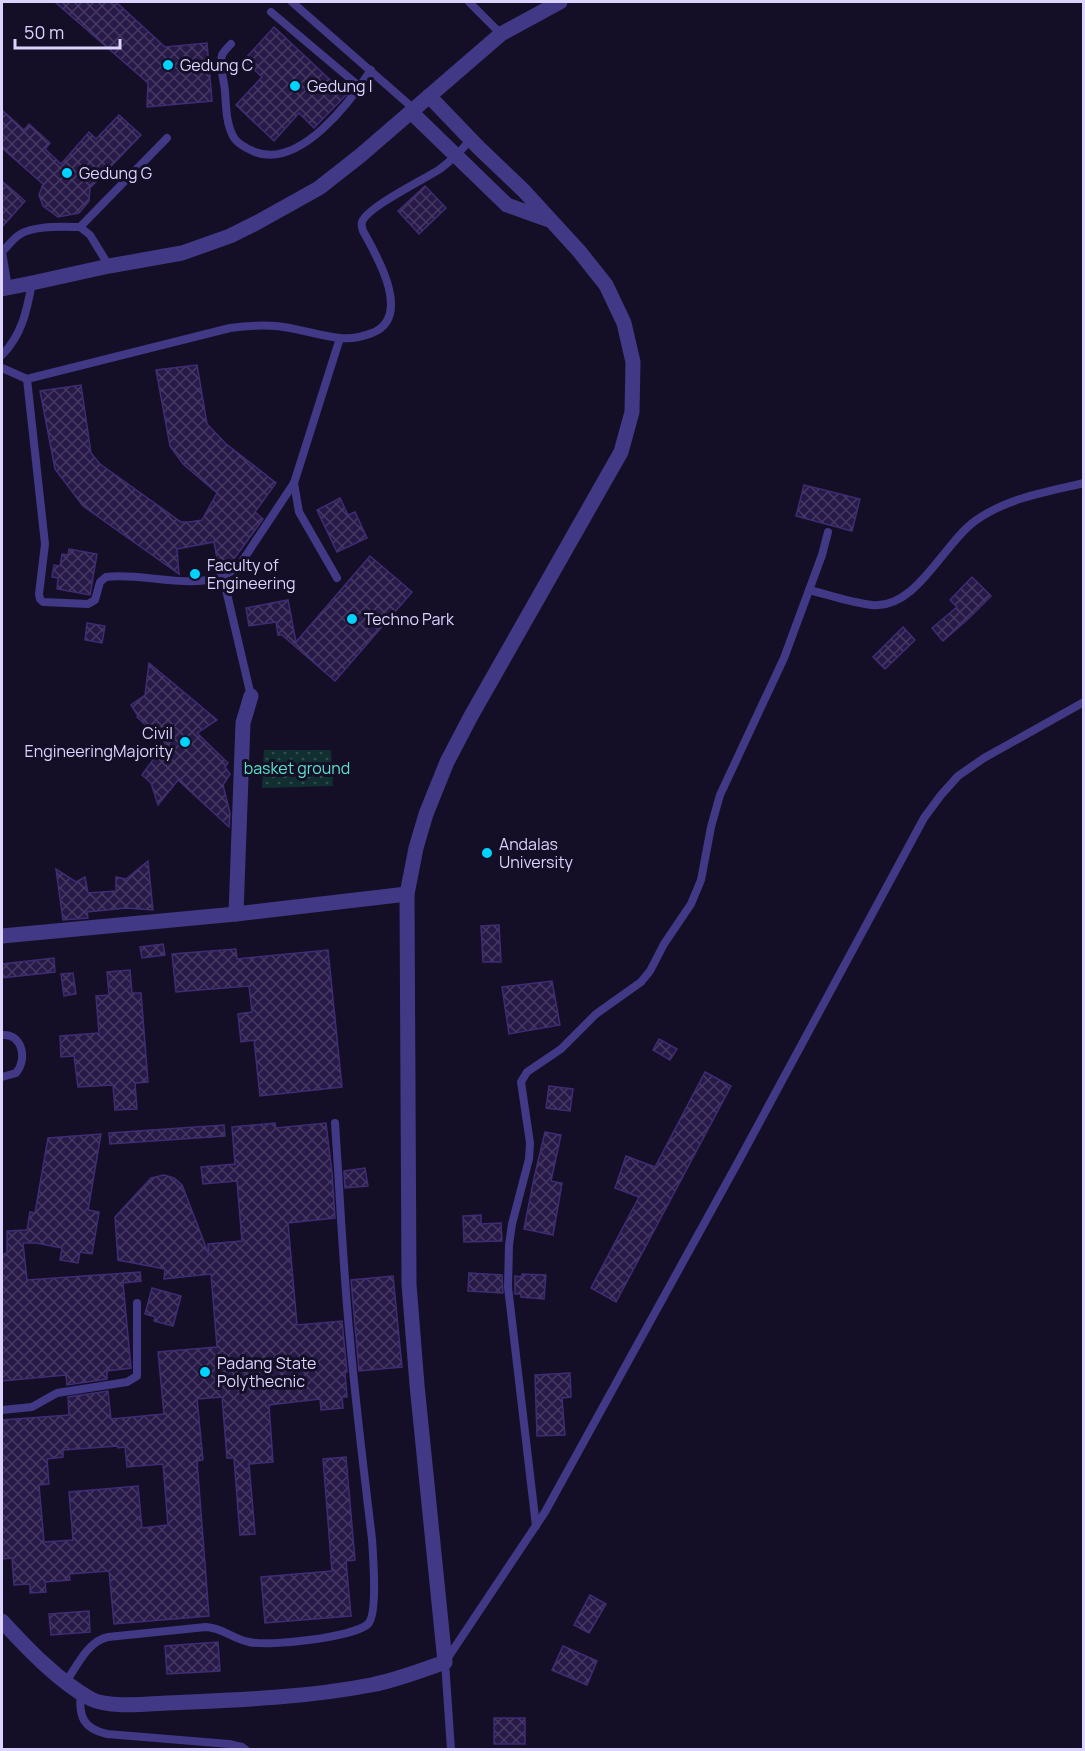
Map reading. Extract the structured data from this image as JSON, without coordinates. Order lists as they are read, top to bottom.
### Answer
{
  "parks": ["basket ground"],
  "places": [
    "Gedung C",
    "Gedung I",
    "Gedung G",
    "Faculty of Engineering",
    "Techno Park",
    "Civil EngineeringMajority",
    "Andalas University",
    "Padang State Polythecnic"
  ],
  "scale_bar": "50 m"
}
